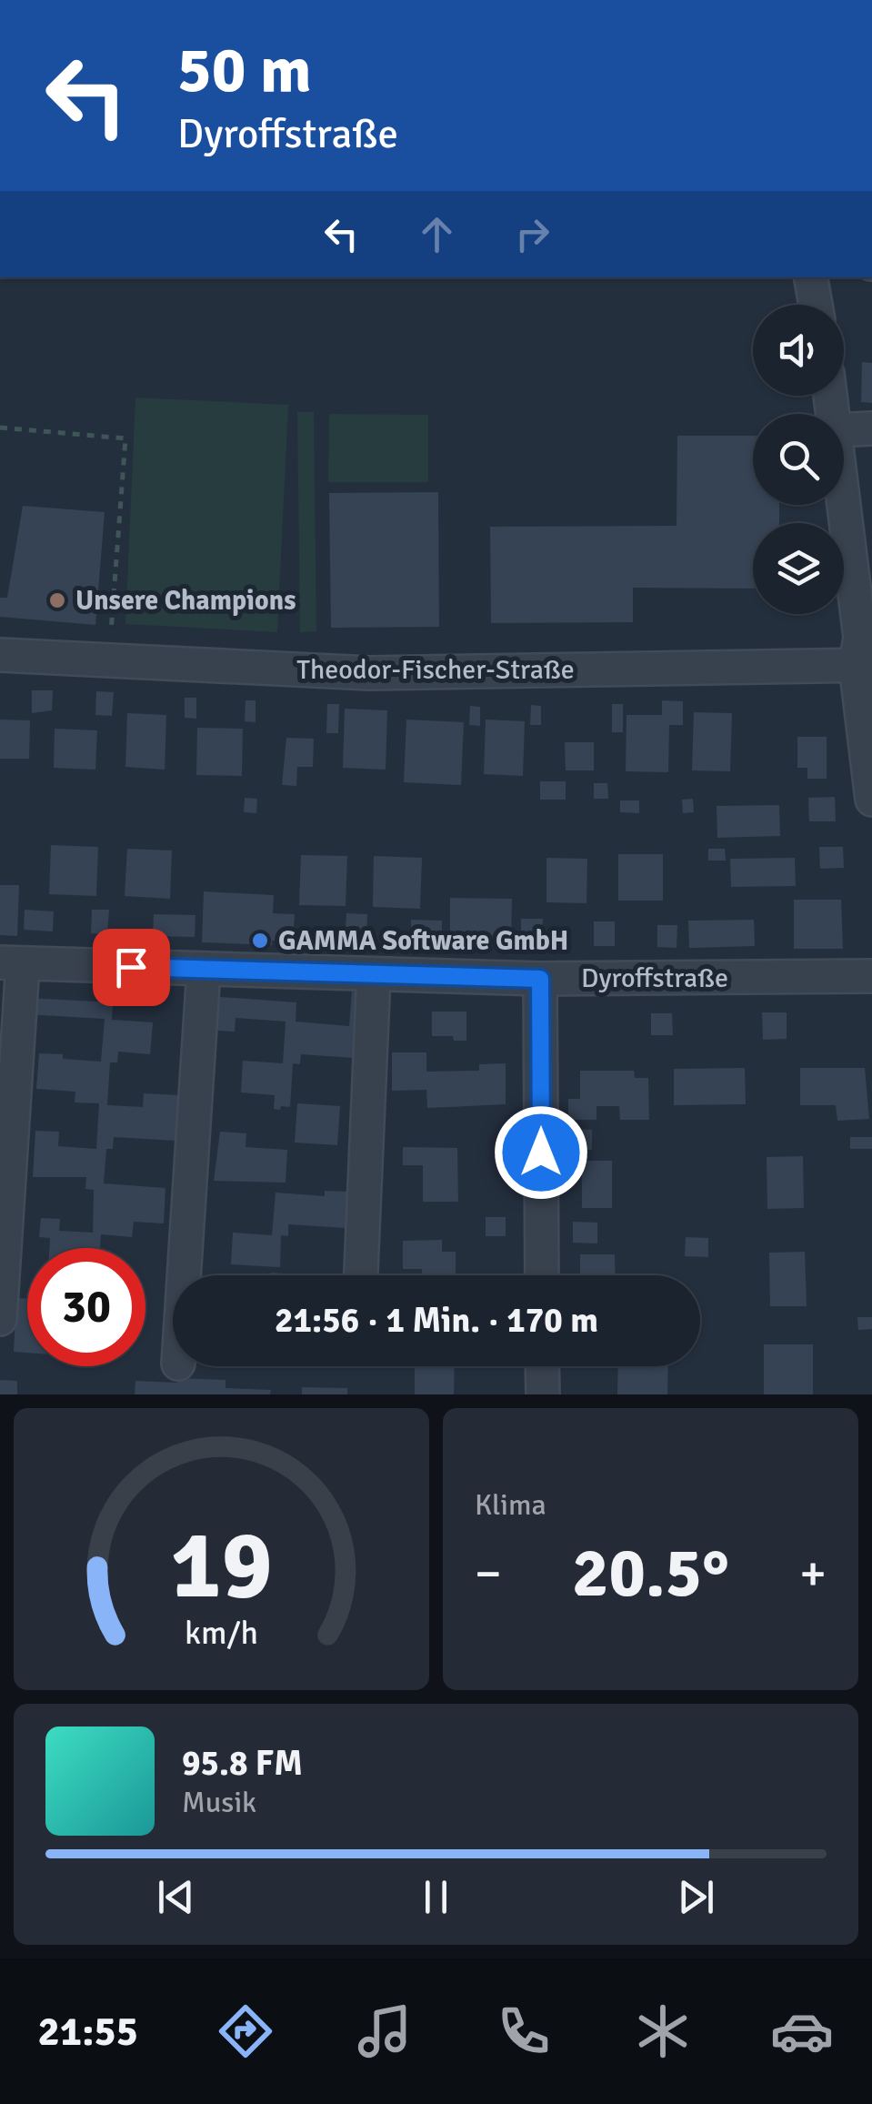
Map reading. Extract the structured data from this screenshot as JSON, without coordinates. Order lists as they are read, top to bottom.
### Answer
{
  "streets": {
    "street": ["Theodor-Fischer-Straße", "Dyroffstraße"]
  },
  "places": ["Unsere Champions", "GAMMA Software GmbH"],
  "page": {
    "turn": ["50 m", "Dyroffstraße"],
    "limit": "30",
    "trip": "21:56 · 1 Min. · 170 m",
    "tile": "Klima",
    "heat": ["−", "20.5°", "+"],
    "song": ["95.8 FM", "Musik"],
    "tabs": "21:55",
    "gauge": ["19", "km/h"]
  }
}
